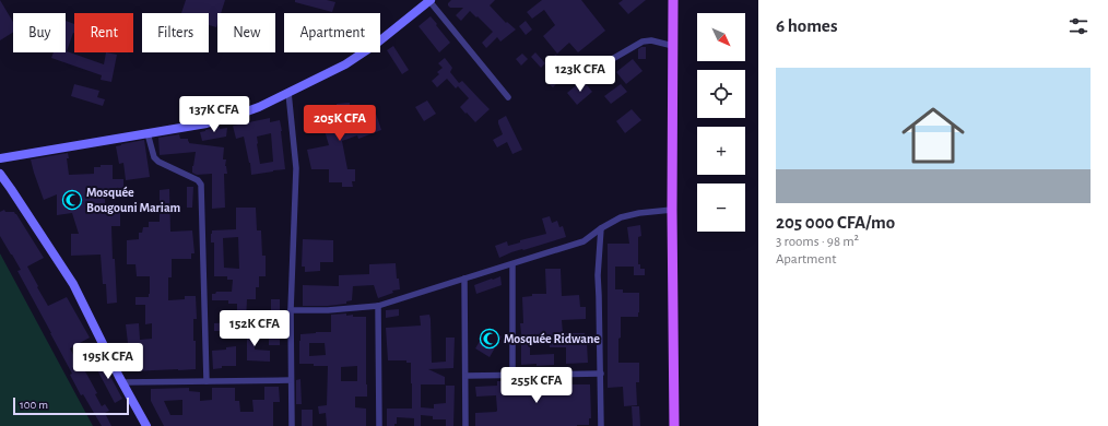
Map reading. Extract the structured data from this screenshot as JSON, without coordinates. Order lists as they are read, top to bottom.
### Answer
{
  "places": {
    "mosque": ["Mosquée Bougouni Mariam", "Mosquée Ridwane"]
  },
  "scale_bar": "100 m",
  "north": "bottom right",
  "page": {
    "heading": "6 homes",
    "map_buttons": ["+", "−"],
    "chip": [
      "Buy",
      "Rent",
      "Filters",
      "New",
      "Apartment"
    ],
    "list": [
      {
        "name": "205 000 CFA/mo",
        "note": "3 rooms · 98 m² · Apartment"
      }
    ],
    "price": [
      "123K CFA",
      "137K CFA",
      "205K CFA",
      "152K CFA",
      "195K CFA",
      "255K CFA"
    ],
    "scale": "100 m"
  }
}
